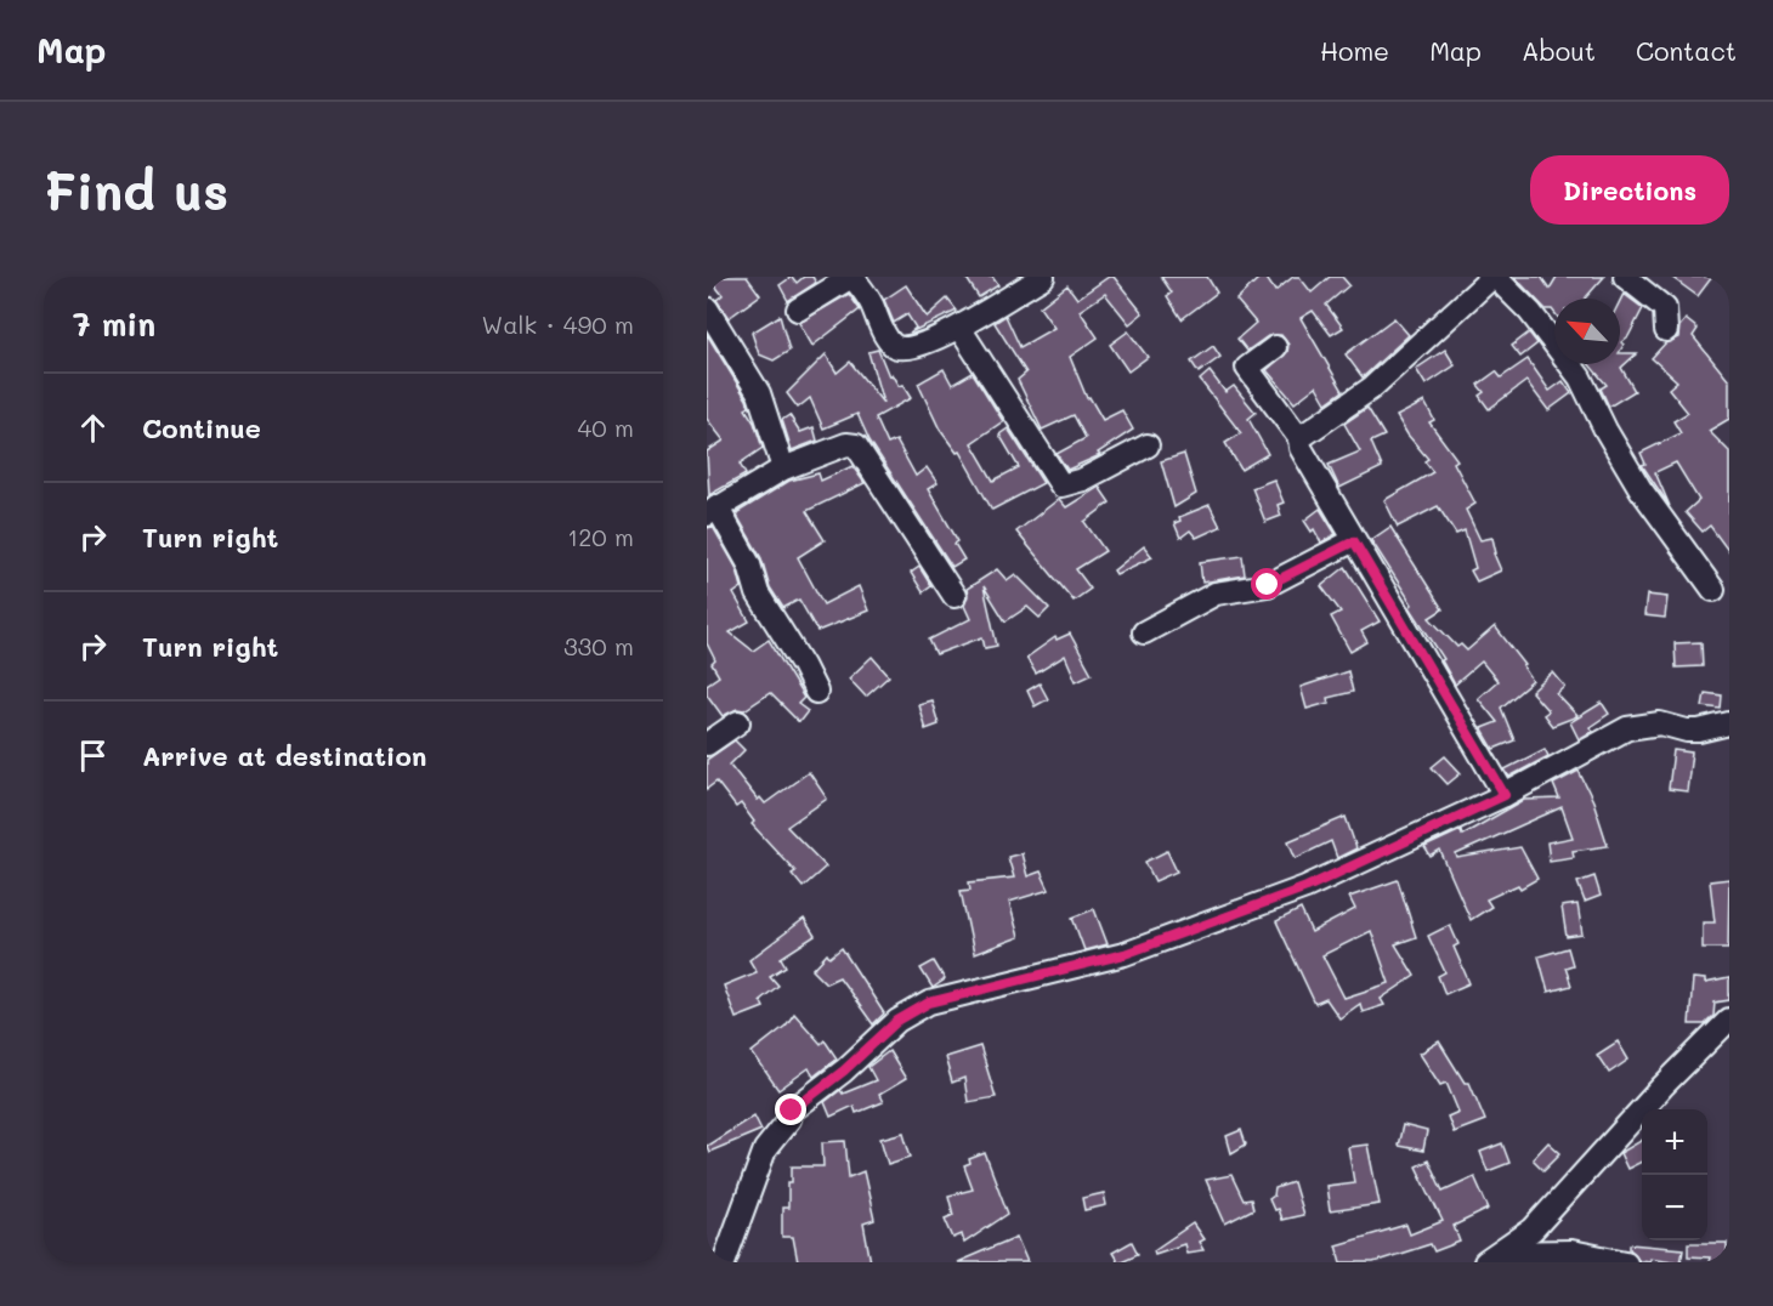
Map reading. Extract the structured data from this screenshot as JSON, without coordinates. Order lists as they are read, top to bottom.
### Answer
{
  "north": "top left",
  "page": {
    "header": "Map",
    "nav": [
      "Home",
      "Map",
      "About",
      "Contact"
    ],
    "buttons": "Directions",
    "title": "Find us",
    "heading": ["7 min", "Walk · 490 m"],
    "list": [
      ["Continue", "40 m"],
      ["Turn right", "120 m"],
      ["Turn right", "330 m"],
      "Arrive at destination"
    ],
    "map_buttons": ["+", "−"]
  }
}
